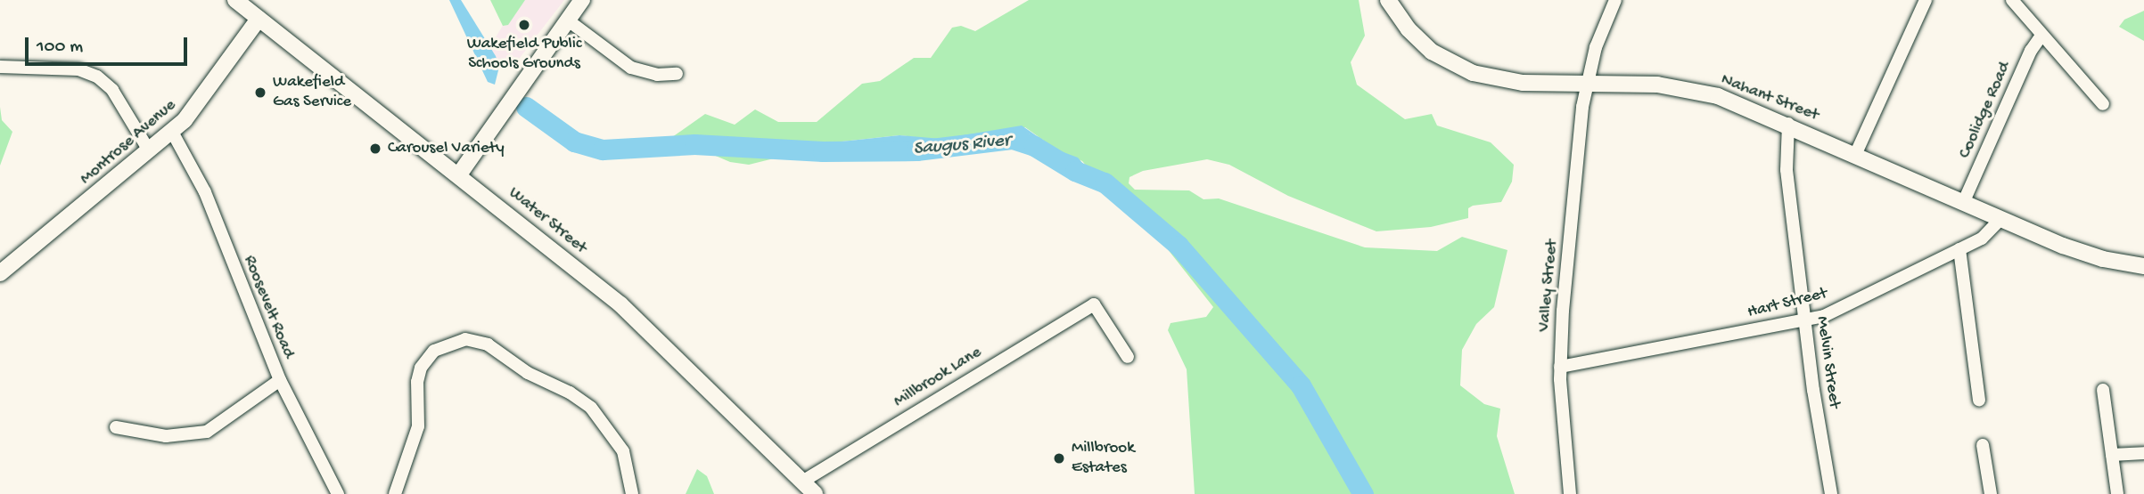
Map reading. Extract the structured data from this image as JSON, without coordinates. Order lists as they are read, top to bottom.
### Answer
{
  "streets": {
    "main road": ["Nahant Street", "Montrose Avenue", "Water Street"],
    "street": [
      "Coolidge Road",
      "Valley Street",
      "Hart Street",
      "Roosevelt Road",
      "Melvin Street",
      "Millbrook Lane"
    ]
  },
  "crossings": [
    ["Nahant Street", "Coolidge Road"],
    ["Nahant Street", "Valley Street"],
    ["Nahant Street", "Hart Street"],
    ["Nahant Street", "Melvin Street"],
    ["Montrose Avenue", "Water Street"],
    ["Montrose Avenue", "Roosevelt Road"],
    ["Water Street", "Millbrook Lane"],
    ["Valley Street", "Hart Street"],
    ["Hart Street", "Melvin Street"]
  ],
  "water": ["Saugus River"],
  "places": [
    "Wakefield Public Schools Grounds",
    "Wakefield Gas Service",
    "Carousel Variety",
    "Millbrook Estates"
  ],
  "scale_bar": "100 m"
}
